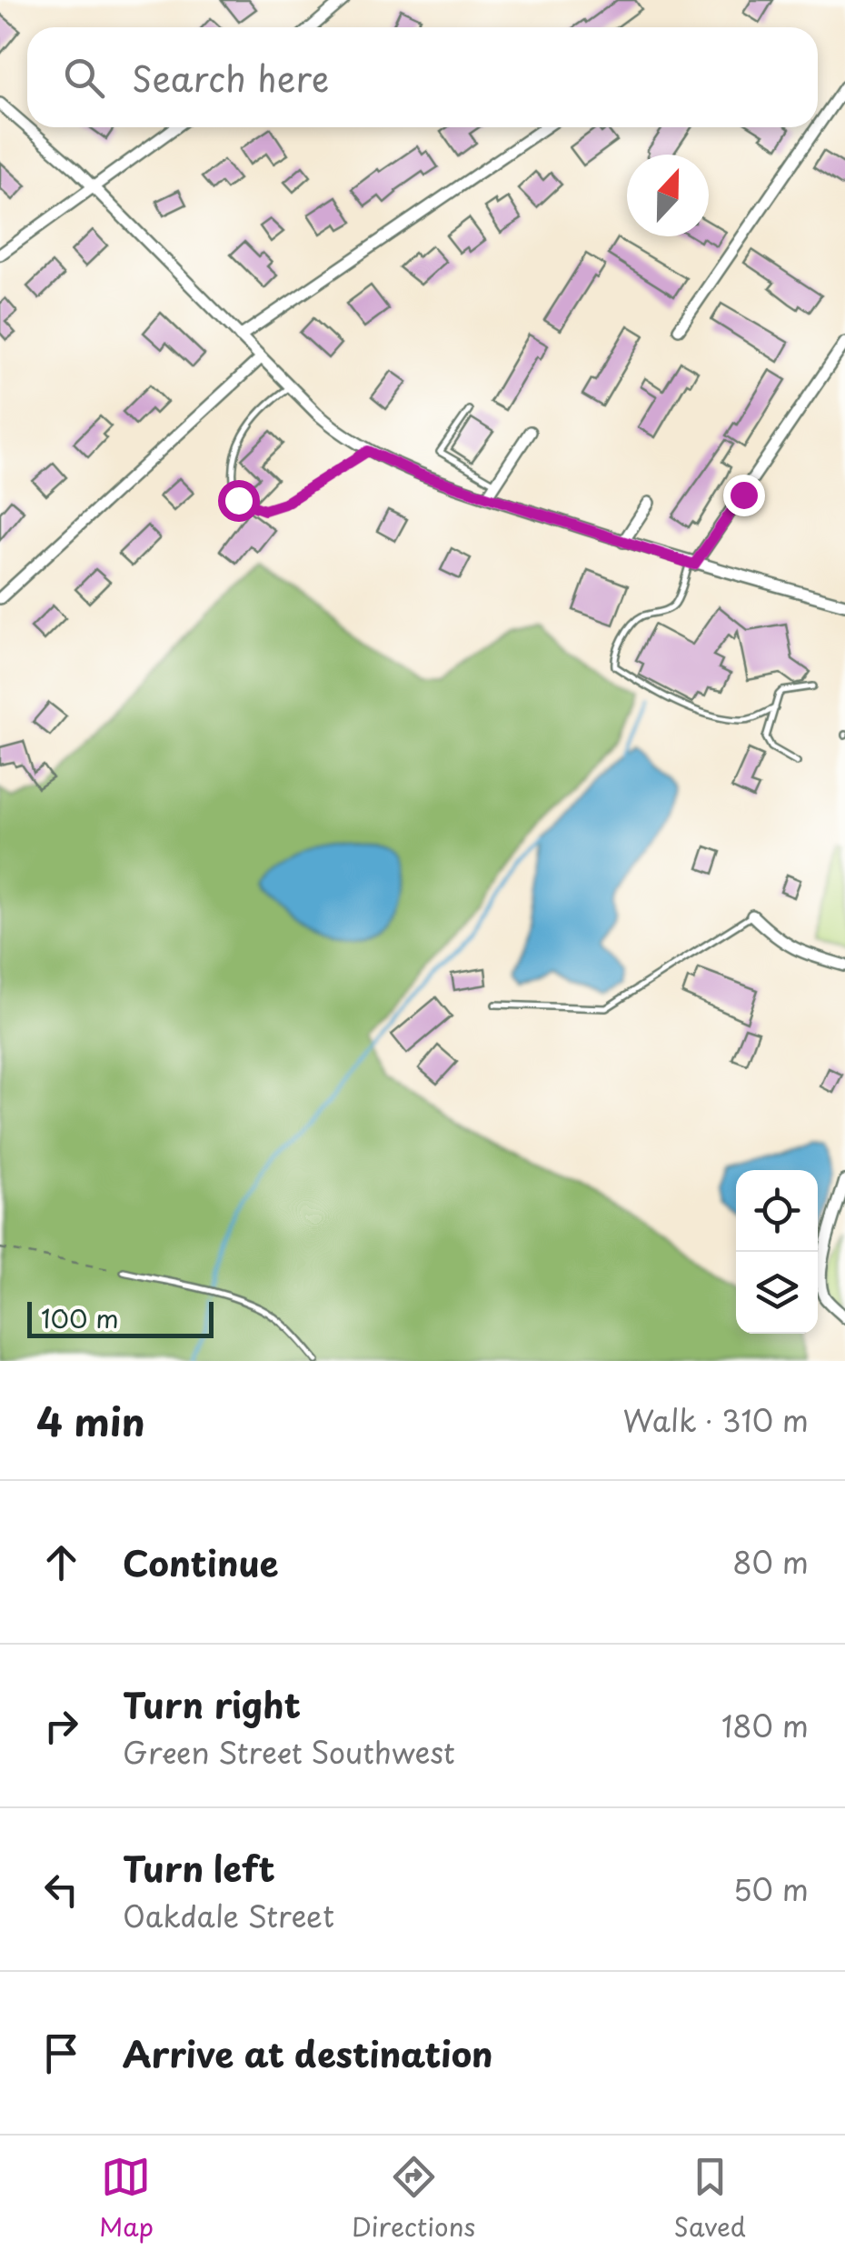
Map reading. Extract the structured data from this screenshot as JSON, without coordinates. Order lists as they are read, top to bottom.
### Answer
{
  "scale_bar": "100 m",
  "north": "top",
  "page": {
    "search": "Search here",
    "scale": "100 m",
    "heading": ["4 min", "Walk · 310 m"],
    "list": [
      ["Continue", "80 m"],
      ["Turn right", "Green Street Southwest", "180 m"],
      ["Turn left", "Oakdale Street", "50 m"],
      "Arrive at destination"
    ],
    "nav": ["Map", "Directions", "Saved"]
  }
}
